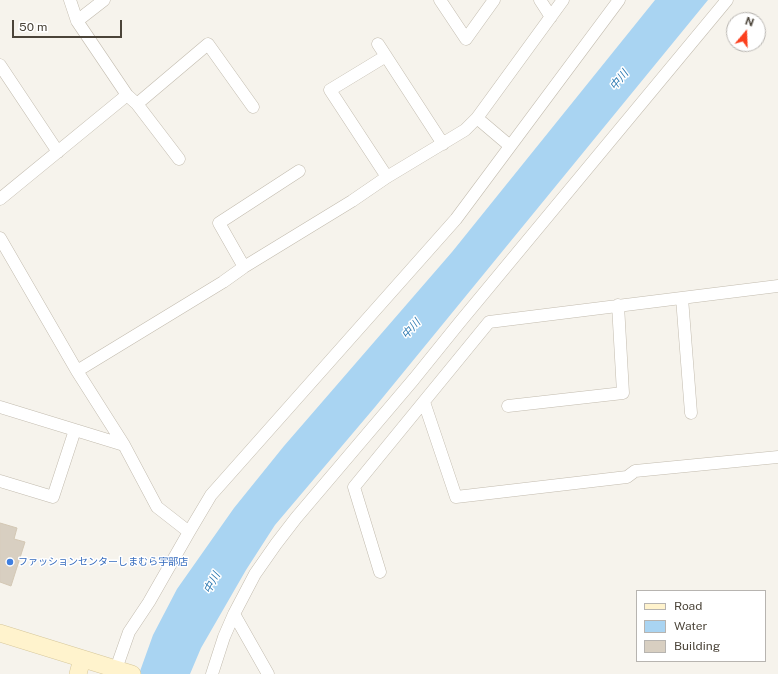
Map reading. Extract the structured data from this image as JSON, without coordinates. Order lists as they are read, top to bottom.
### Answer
{
  "water": ["中川"],
  "places": ["ファッションセンターしまむら宇部店"],
  "legend": ["Road", "Water", "Building"],
  "scale_bar": "50 m",
  "north": "top"
}
